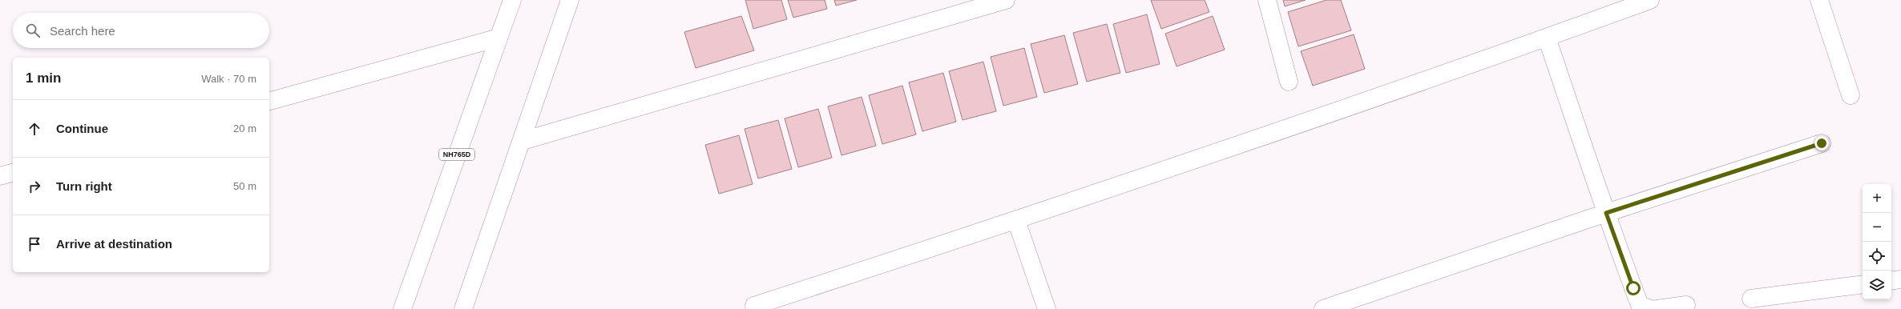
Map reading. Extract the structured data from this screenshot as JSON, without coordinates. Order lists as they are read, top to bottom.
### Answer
{
  "streets": {
    "main road": ["NH765D"]
  },
  "page": {
    "search": "Search here",
    "heading": ["1 min", "Walk · 70 m"],
    "list": [
      ["Continue", "20 m"],
      ["Turn right", "50 m"],
      "Arrive at destination"
    ],
    "map_buttons": ["+", "−"]
  }
}
